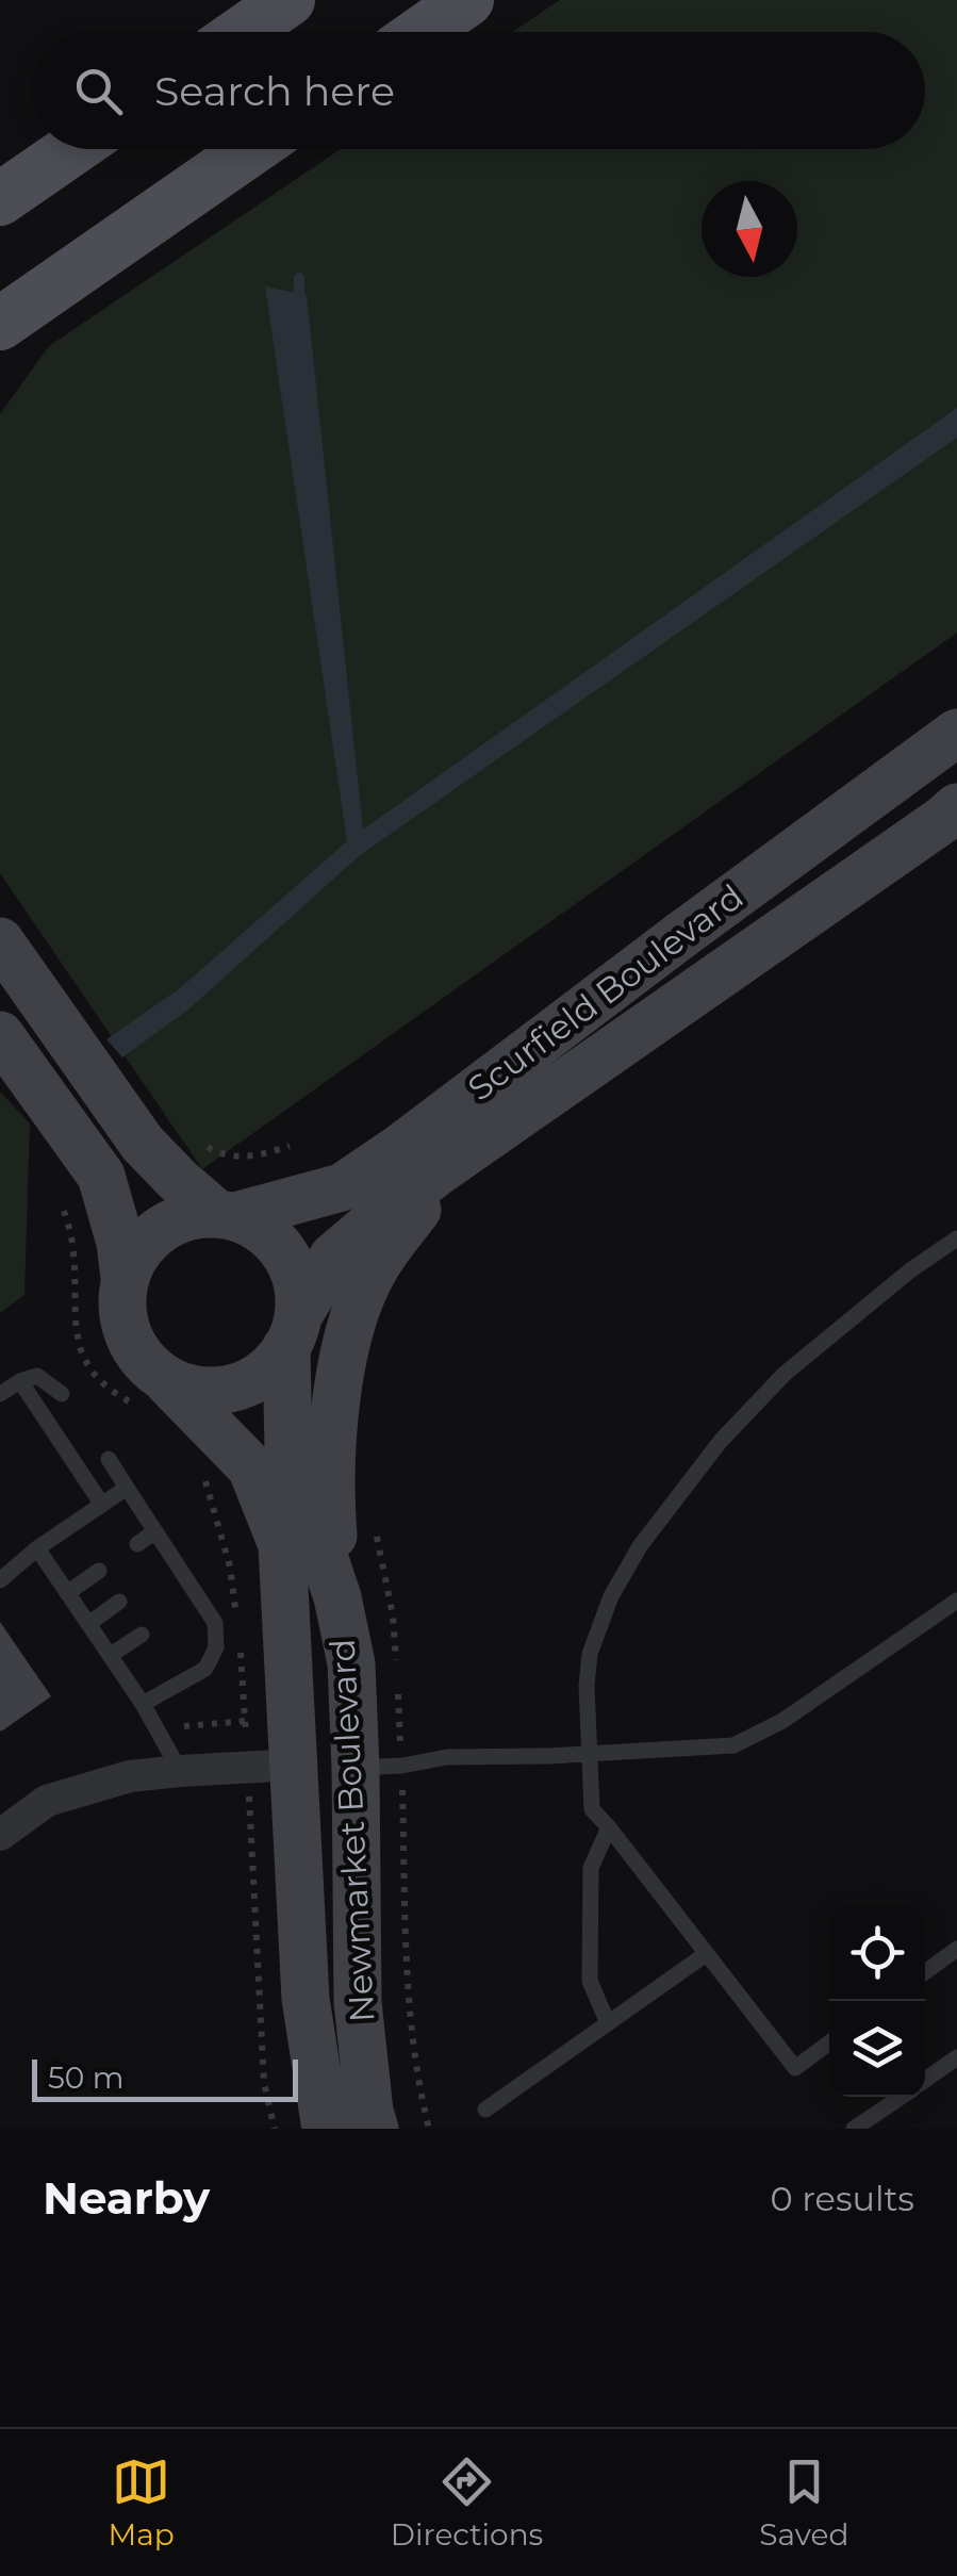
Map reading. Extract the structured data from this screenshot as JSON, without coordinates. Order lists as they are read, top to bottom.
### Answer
{
  "streets": {
    "street": ["Scurfield Boulevard", "Newmarket Boulevard"]
  },
  "crossings": [
    ["Scurfield Boulevard", "Newmarket Boulevard"]
  ],
  "scale_bar": "50 m",
  "north": "bottom",
  "page": {
    "search": "Search here",
    "scale": "50 m",
    "heading": ["Nearby", "0 results"],
    "nav": ["Map", "Directions", "Saved"]
  }
}
